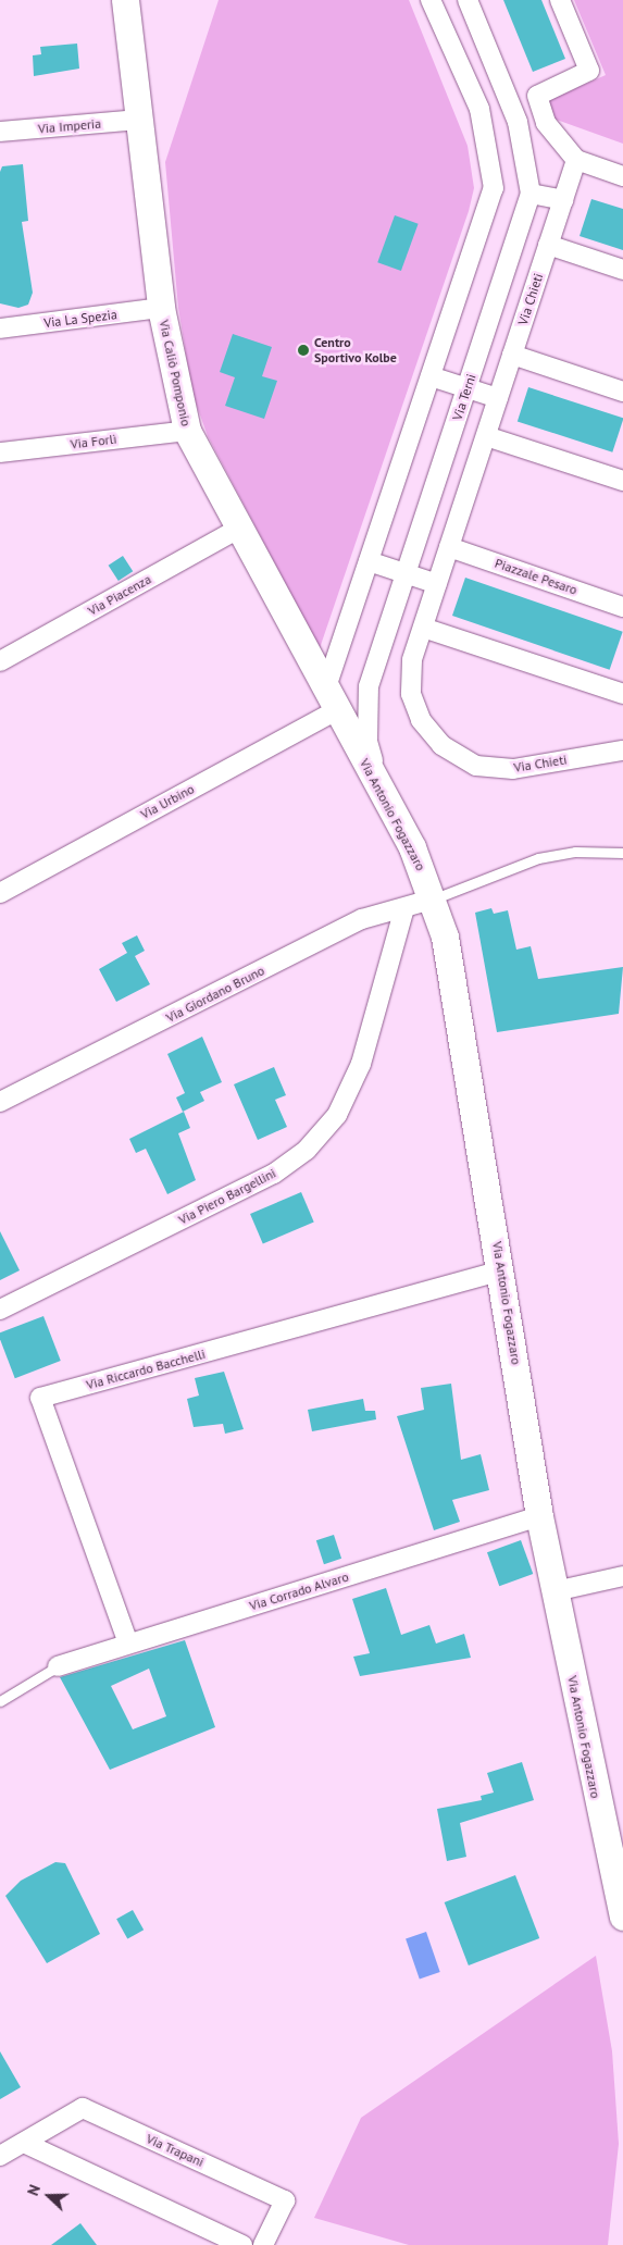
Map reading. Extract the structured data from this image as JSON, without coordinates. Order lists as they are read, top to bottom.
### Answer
{
  "streets": {
    "street": [
      "Via Imperia",
      "Via Chieti",
      "Via La Spezia",
      "Via Caliò Pomponio",
      "Via Terni",
      "Via Forlì",
      "Piazzale Pesaro",
      "Via Piacenza",
      "Via Urbino",
      "Via Antonio Fogazzaro",
      "Via Giordano Bruno",
      "Via Piero Bargellini",
      "Via Riccardo Bacchelli",
      "Via Corrado Alvaro",
      "Via Trapani"
    ]
  },
  "crossings": [
    ["Via Imperia", "Via Caliò Pomponio"],
    ["Via Chieti", "Piazzale Pesaro"],
    ["Via La Spezia", "Via Caliò Pomponio"],
    ["Via Caliò Pomponio", "Via Forlì"],
    ["Via Caliò Pomponio", "Via Piacenza"],
    ["Via Caliò Pomponio", "Via Urbino"],
    ["Via Caliò Pomponio", "Via Antonio Fogazzaro"],
    ["Via Terni", "Via Antonio Fogazzaro"],
    ["Via Urbino", "Via Antonio Fogazzaro"],
    ["Via Antonio Fogazzaro", "Via Giordano Bruno"],
    ["Via Antonio Fogazzaro", "Via Riccardo Bacchelli"],
    ["Via Antonio Fogazzaro", "Via Corrado Alvaro"],
    ["Via Giordano Bruno", "Via Piero Bargellini"],
    ["Via Riccardo Bacchelli", "Via Corrado Alvaro"]
  ],
  "places": ["Centro Sportivo Kolbe"],
  "north": "left"
}
